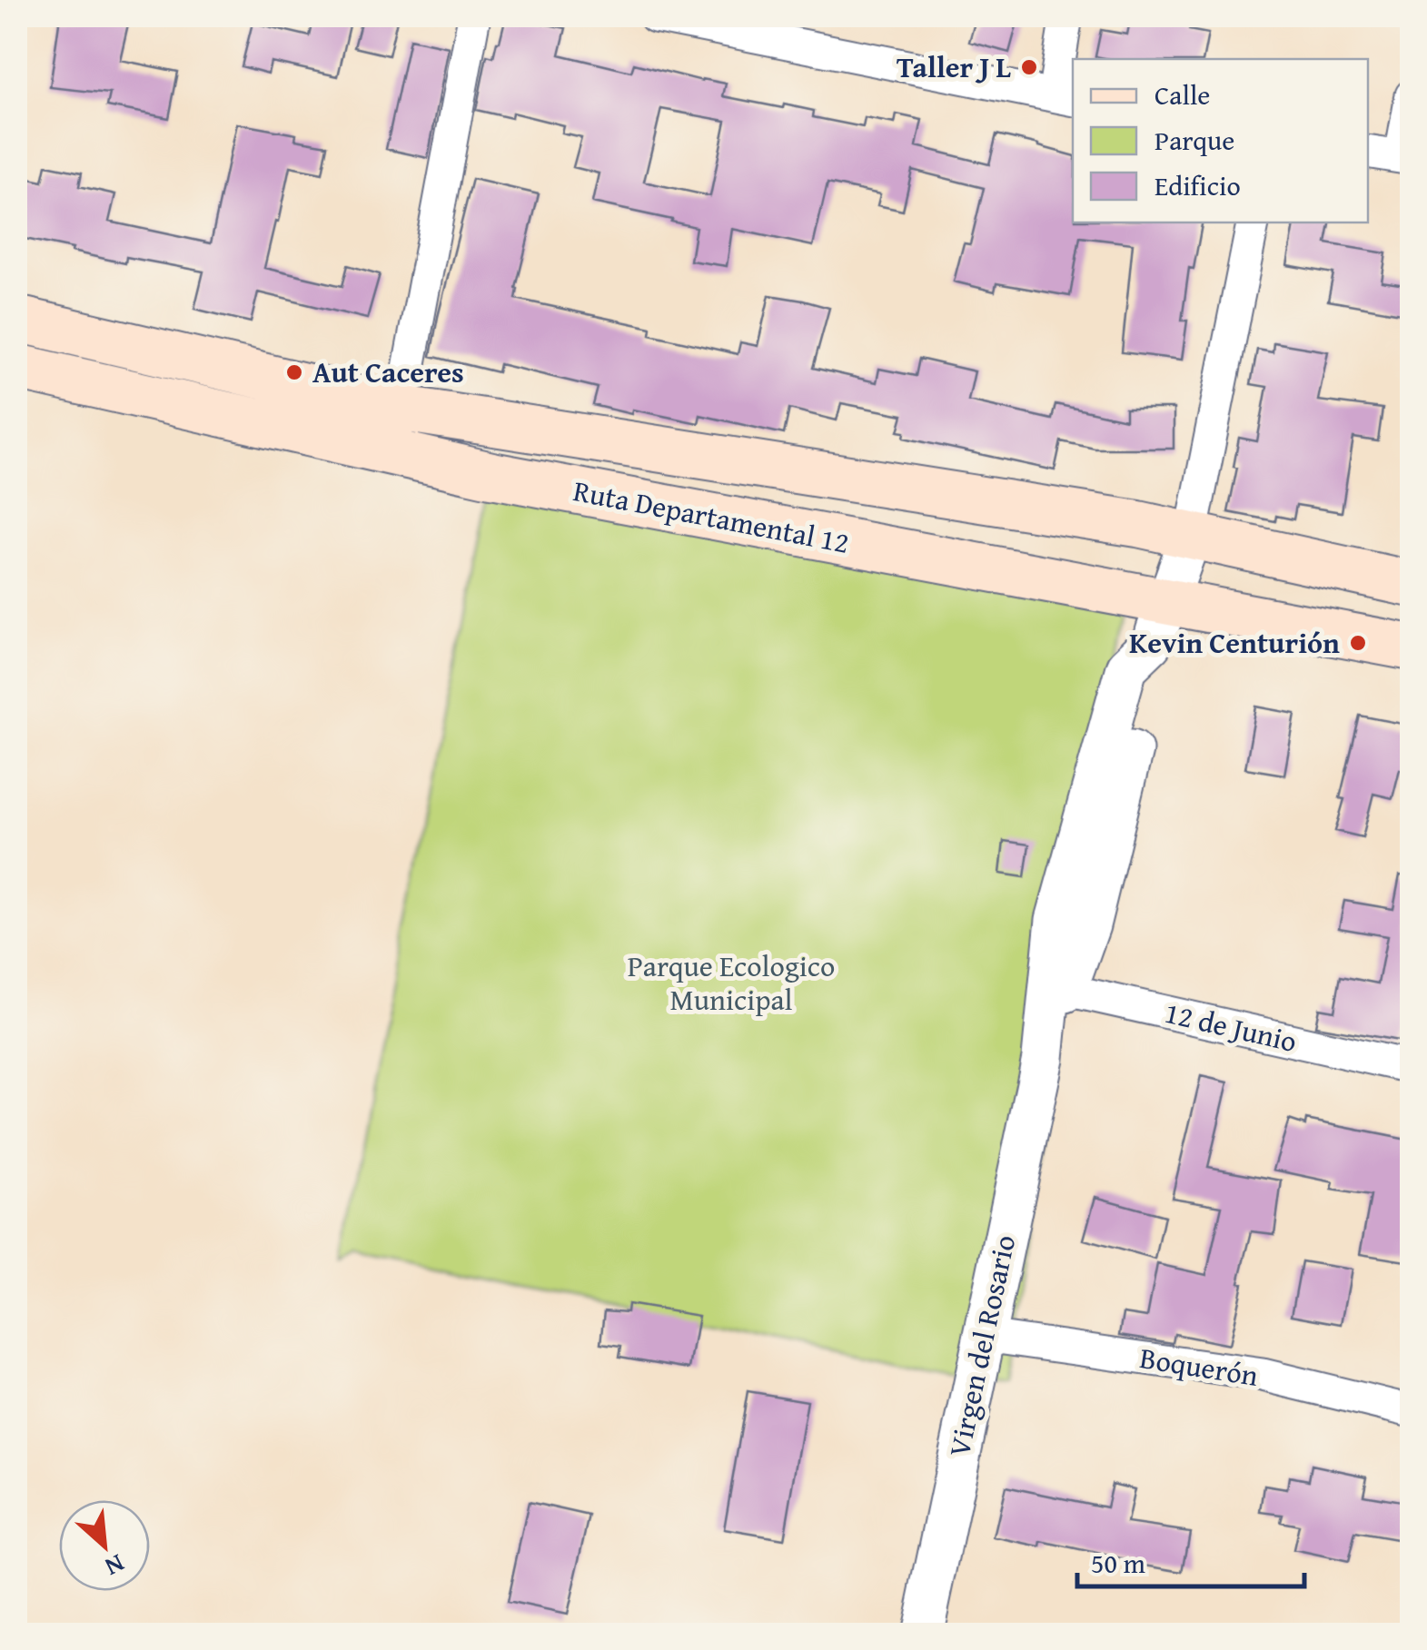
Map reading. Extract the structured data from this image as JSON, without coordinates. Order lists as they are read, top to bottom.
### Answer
{
  "streets": {
    "main road": ["Ruta Departamental 12"],
    "street": ["12 de Junio", "Virgen del Rosario", "Boquerón"]
  },
  "crossings": [
    ["Ruta Departamental 12", "Virgen del Rosario"],
    ["12 de Junio", "Virgen del Rosario"],
    ["Virgen del Rosario", "Boquerón"]
  ],
  "parks": ["Parque Ecologico Municipal"],
  "places": ["Taller J L", "Aut Caceres", "Kevin Centurión"],
  "legend": ["Calle", "Parque", "Edificio"],
  "scale_bar": "50 m",
  "north": "bottom right"
}
